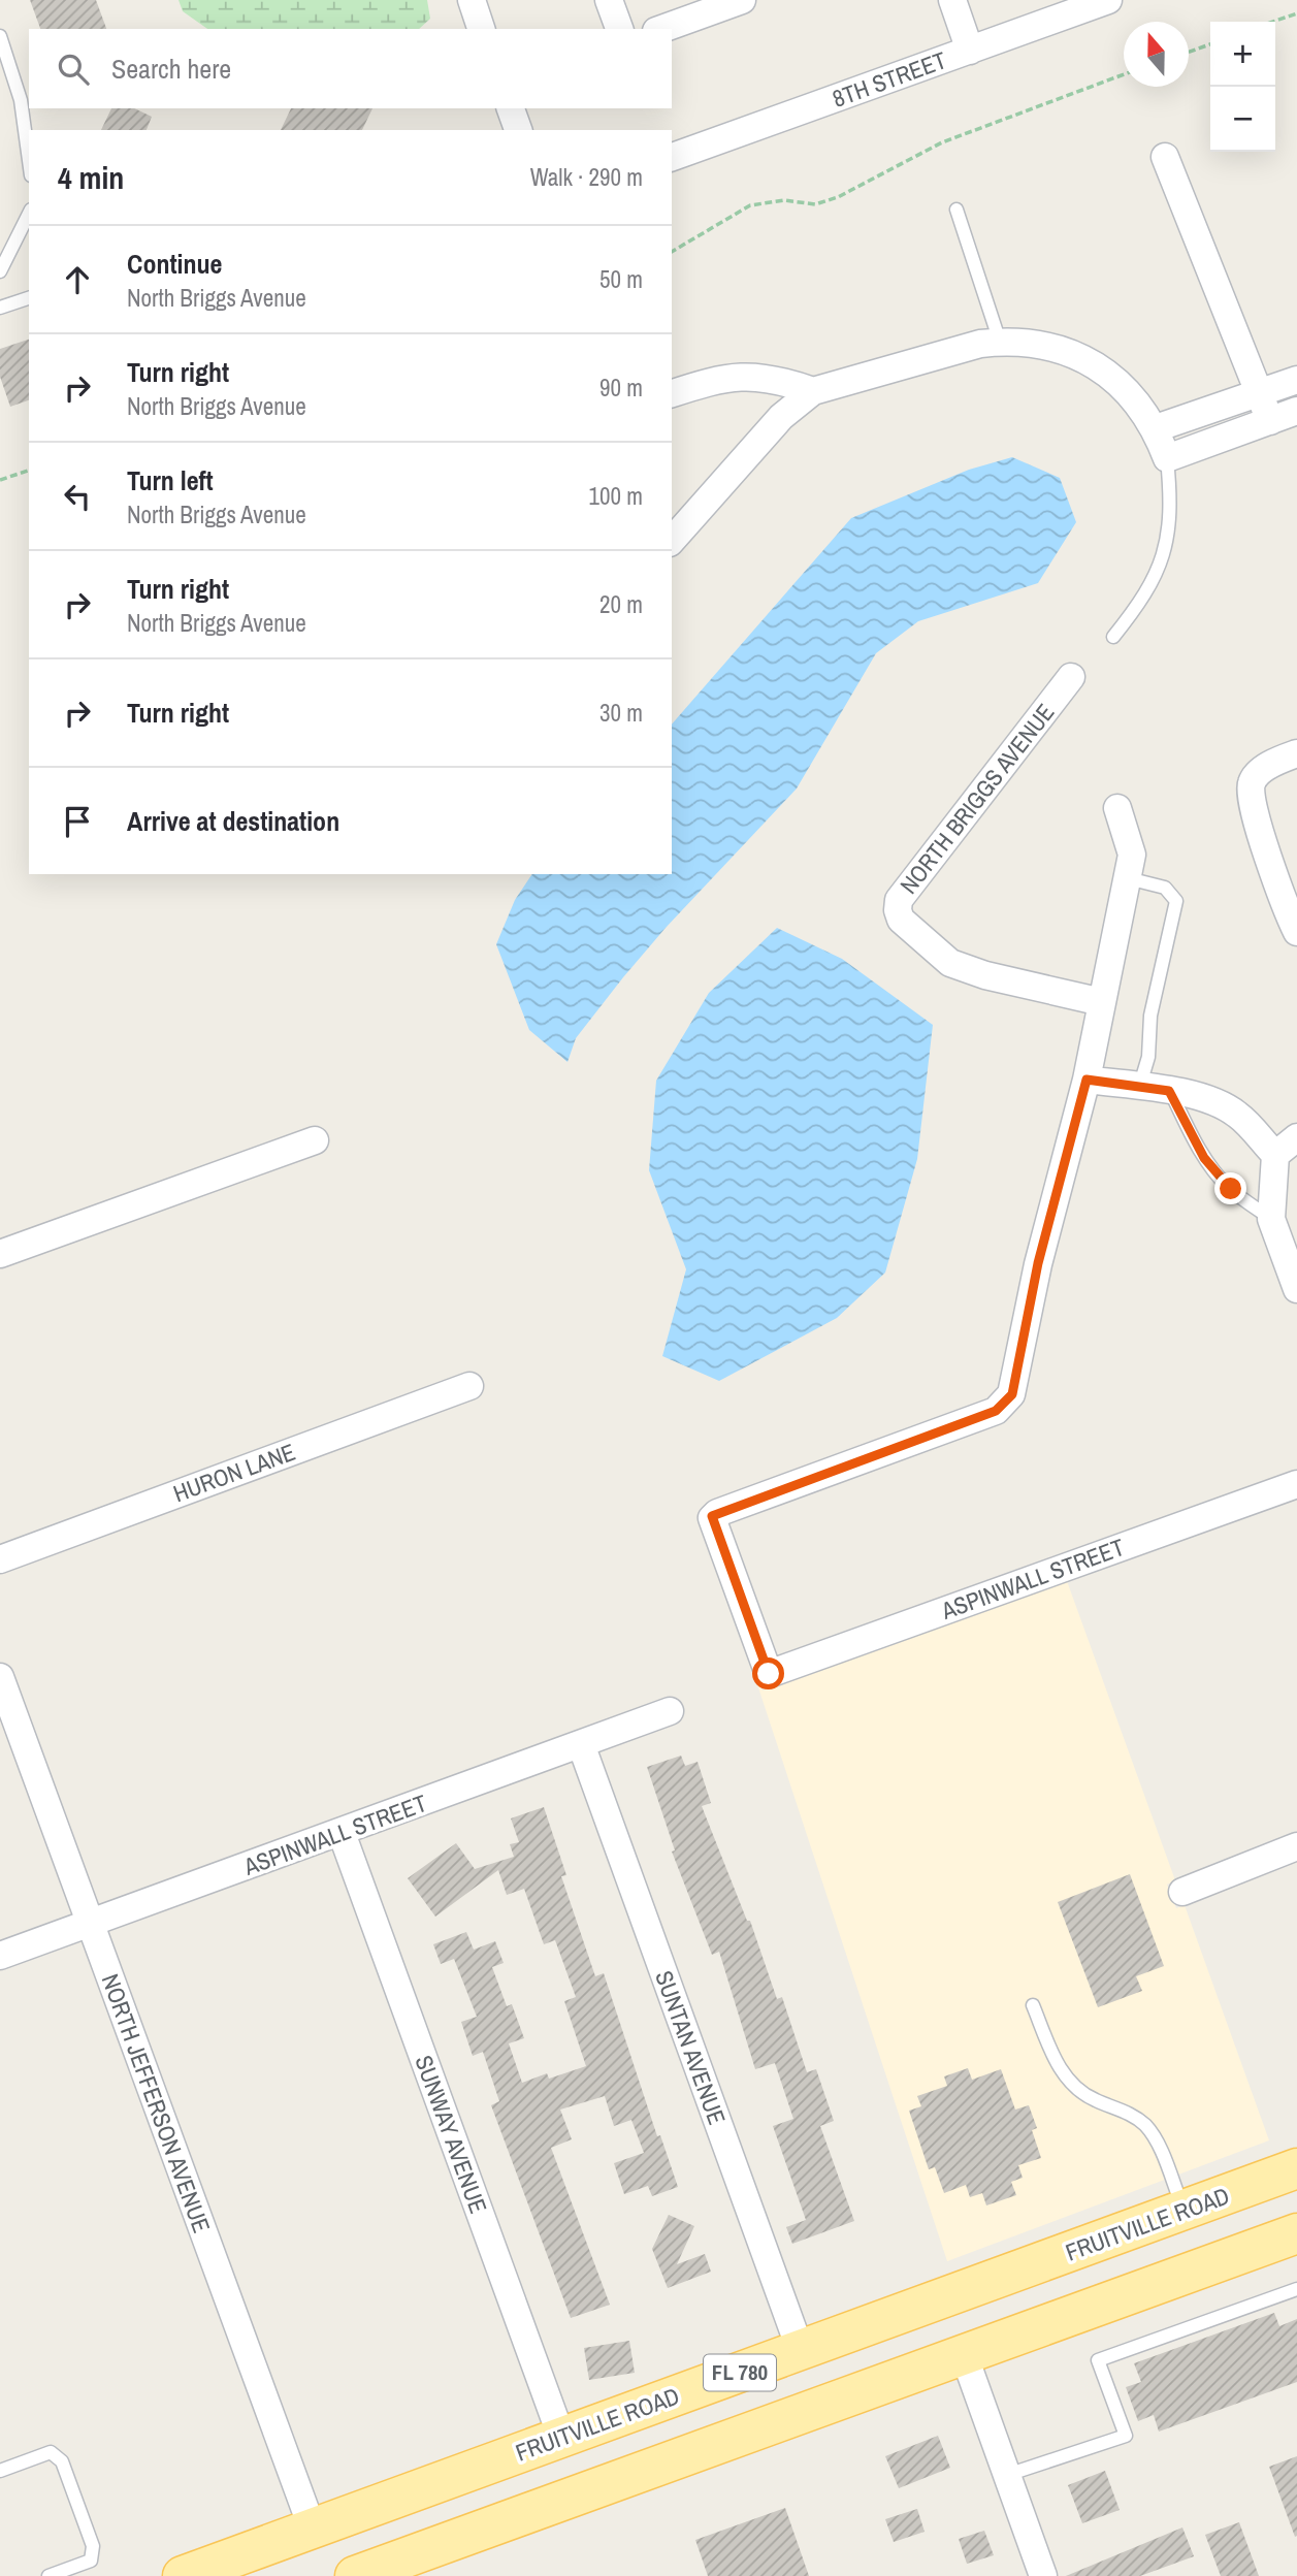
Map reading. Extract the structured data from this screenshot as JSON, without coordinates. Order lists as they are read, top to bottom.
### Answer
{
  "streets": {
    "main road": ["FRUITVILLE ROAD", "FL 780"],
    "street": [
      "8TH STREET",
      "NORTH BRIGGS AVENUE",
      "HURON LANE",
      "ASPINWALL STREET",
      "SUNTAN AVENUE",
      "NORTH JEFFERSON AVENUE",
      "SUNWAY AVENUE"
    ]
  },
  "crossings": [
    ["ASPINWALL STREET", "SUNTAN AVENUE"],
    ["ASPINWALL STREET", "NORTH JEFFERSON AVENUE"],
    ["ASPINWALL STREET", "SUNWAY AVENUE"],
    ["SUNTAN AVENUE", "FRUITVILLE ROAD"],
    ["NORTH JEFFERSON AVENUE", "FRUITVILLE ROAD"],
    ["SUNWAY AVENUE", "FRUITVILLE ROAD"]
  ],
  "north": "top",
  "page": {
    "map_buttons": ["+", "−"],
    "search": "Search here",
    "heading": ["4 min", "Walk · 290 m"],
    "list": [
      ["Continue", "North Briggs Avenue", "50 m"],
      ["Turn right", "North Briggs Avenue", "90 m"],
      ["Turn left", "North Briggs Avenue", "100 m"],
      ["Turn right", "North Briggs Avenue", "20 m"],
      ["Turn right", "30 m"],
      "Arrive at destination"
    ]
  }
}
